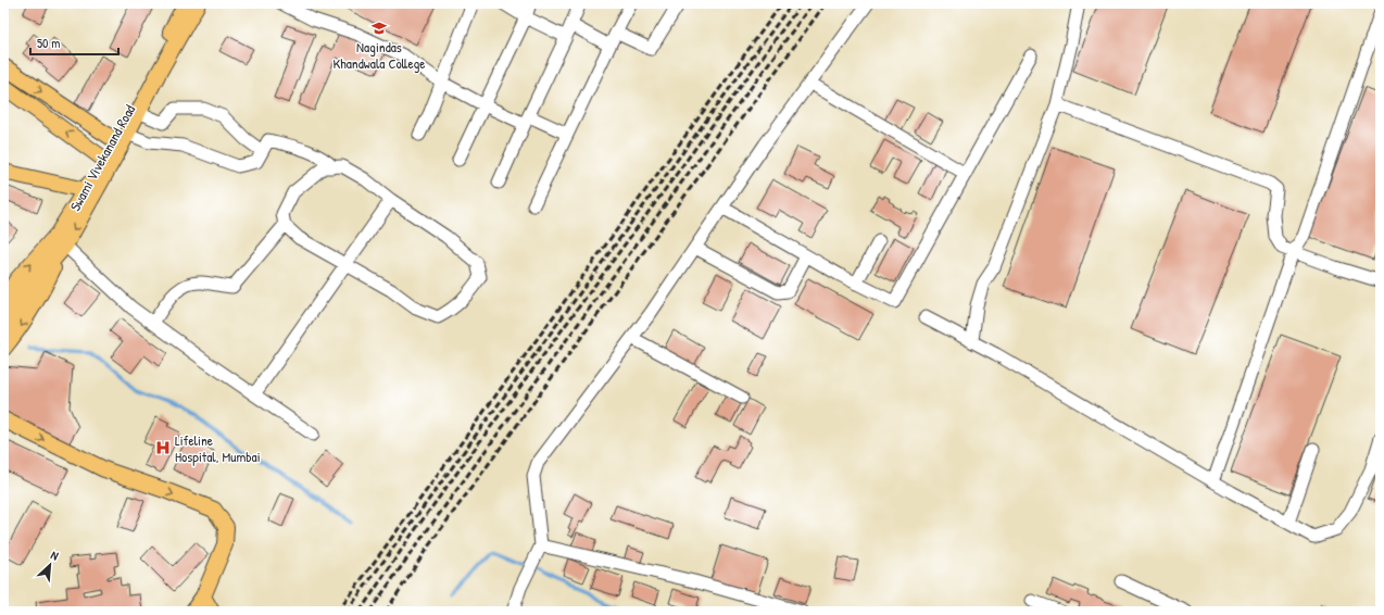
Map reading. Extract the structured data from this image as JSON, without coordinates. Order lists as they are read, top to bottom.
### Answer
{
  "streets": {
    "main road": ["Swami Vivekanand Road"]
  },
  "places": {
    "school or university": ["Nagindas Khandwala College"],
    "hospital": ["Lifeline Hospital, Mumbai"]
  },
  "scale_bar": "50 m",
  "north": "top right"
}
